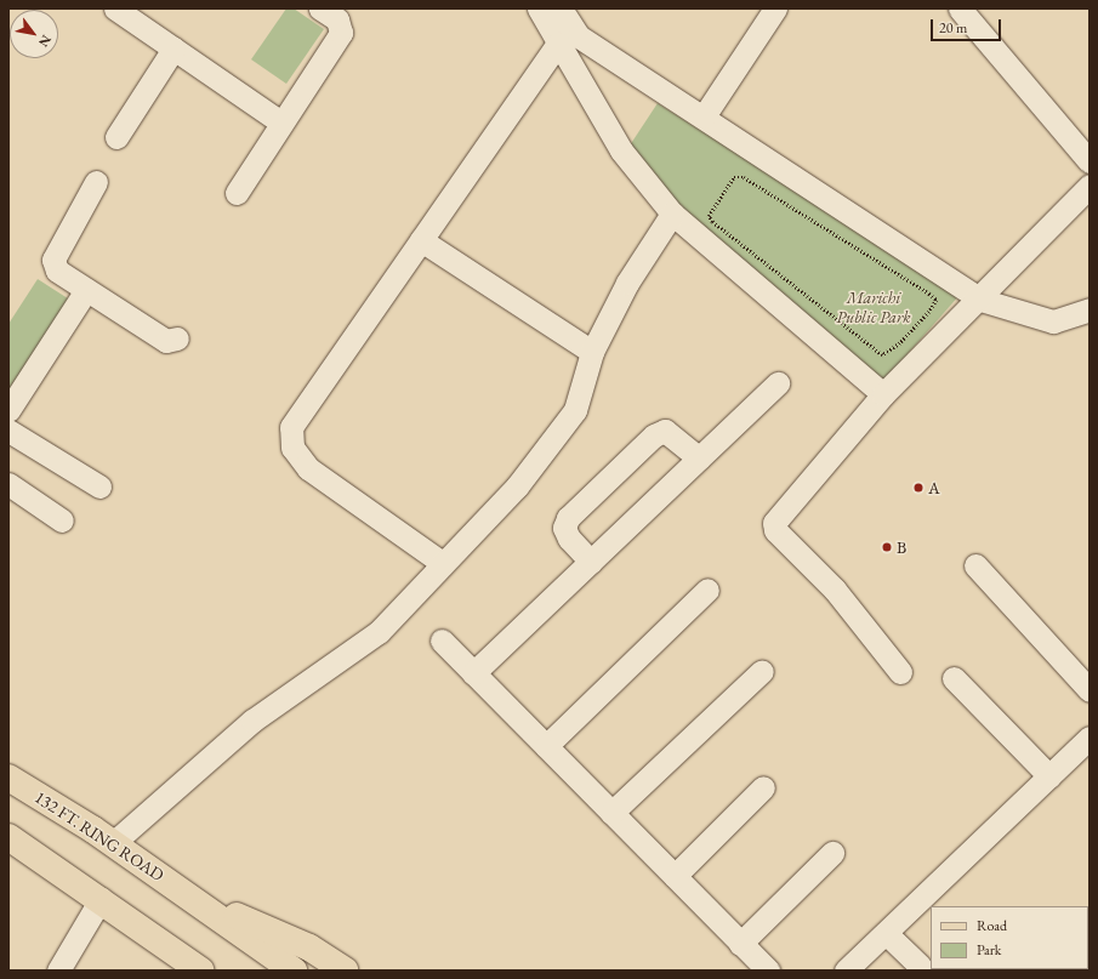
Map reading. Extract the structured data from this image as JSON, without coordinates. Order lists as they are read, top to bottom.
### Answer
{
  "streets": {
    "main road": ["132 FT. RING ROAD"]
  },
  "parks": ["Marichi Public Park"],
  "places": ["A", "B"],
  "legend": ["Road", "Park"],
  "scale_bar": "20 m",
  "north": "bottom right"
}
